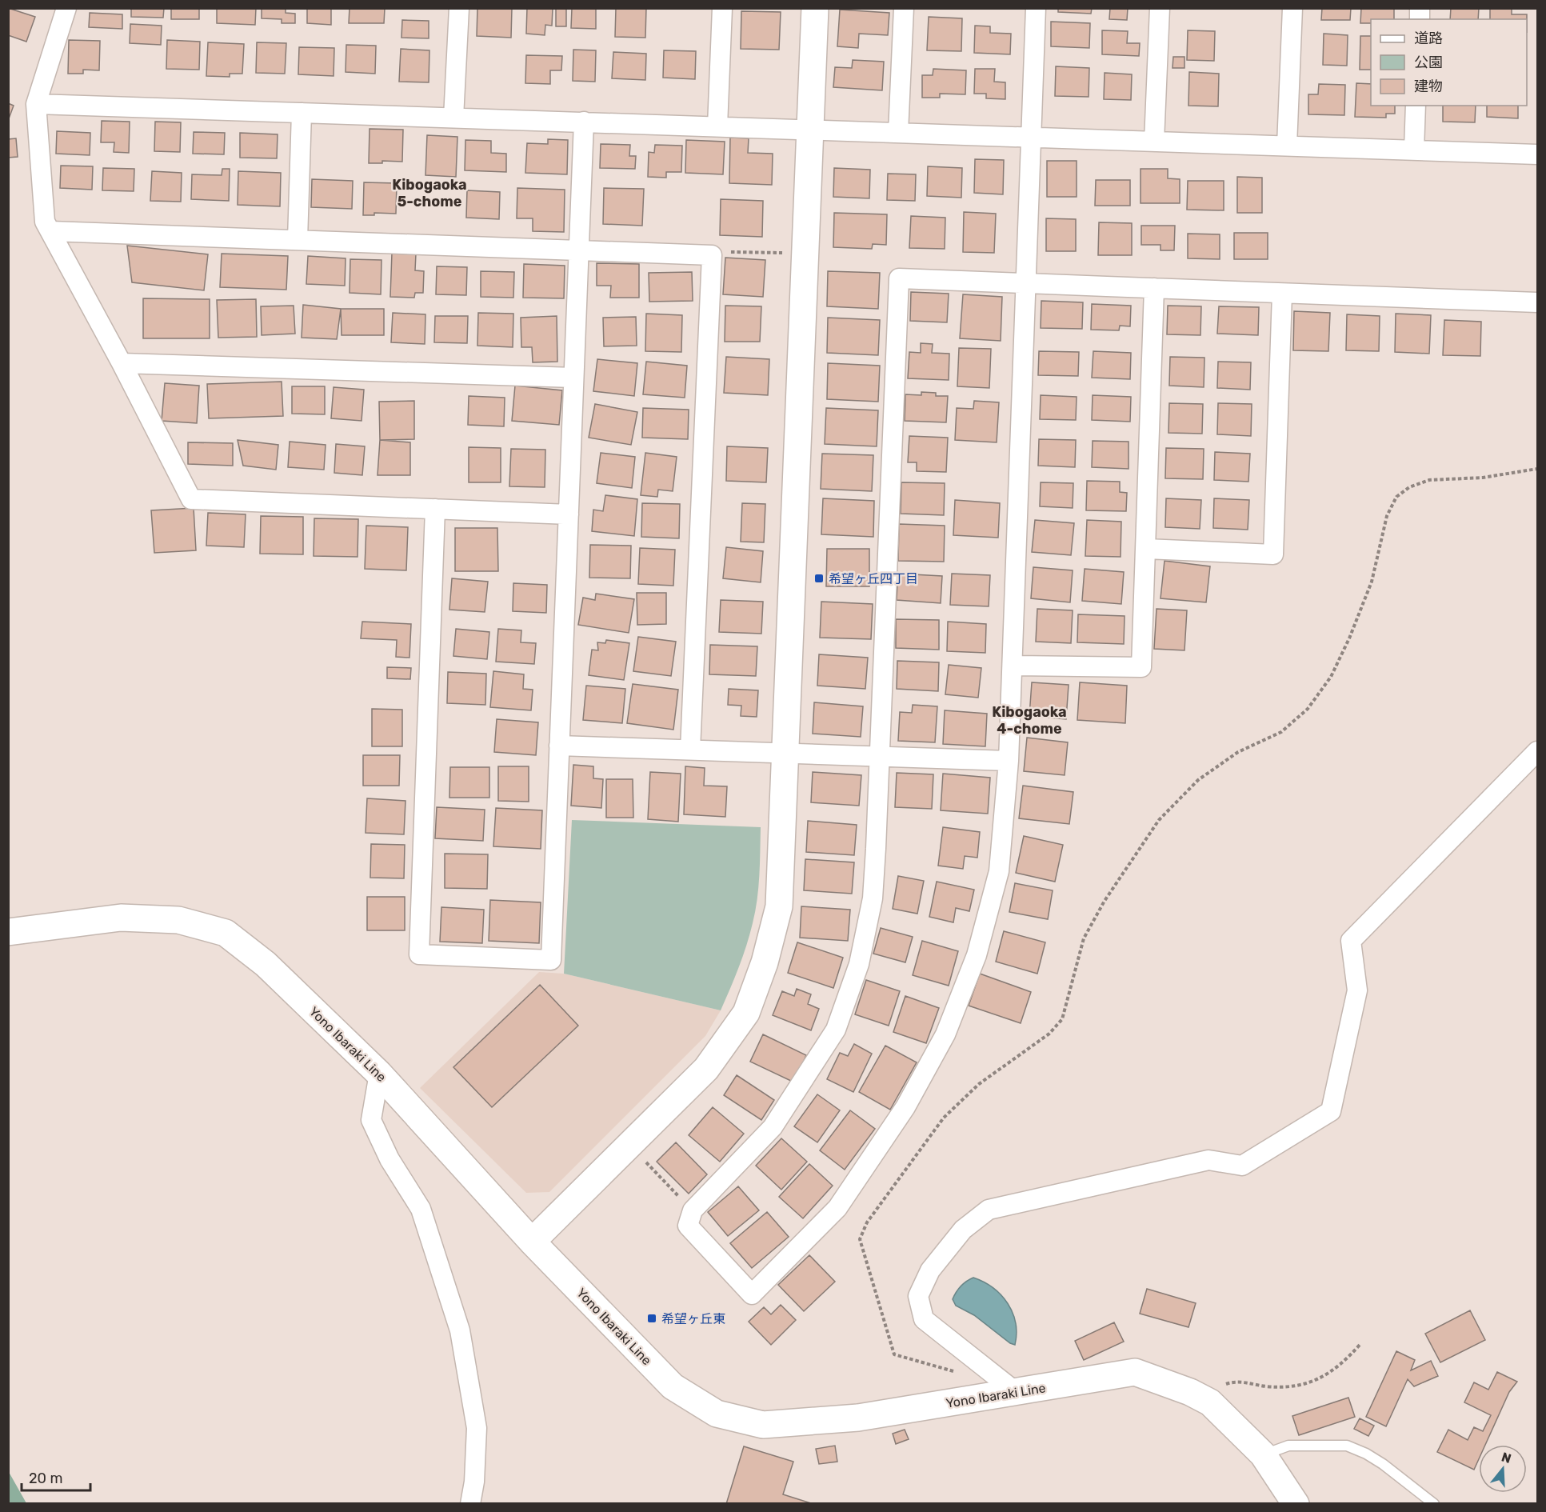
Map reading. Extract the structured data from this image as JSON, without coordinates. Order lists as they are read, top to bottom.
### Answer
{
  "streets": {
    "main road": ["Yono Ibaraki Line"]
  },
  "districts": ["Kibogaoka 5-chome", "Kibogaoka 4-chome"],
  "places": {
    "transit": ["希望ヶ丘四丁目", "希望ヶ丘東"]
  },
  "legend": ["道路", "公園", "建物"],
  "scale_bar": "20 m",
  "north": "top"
}
